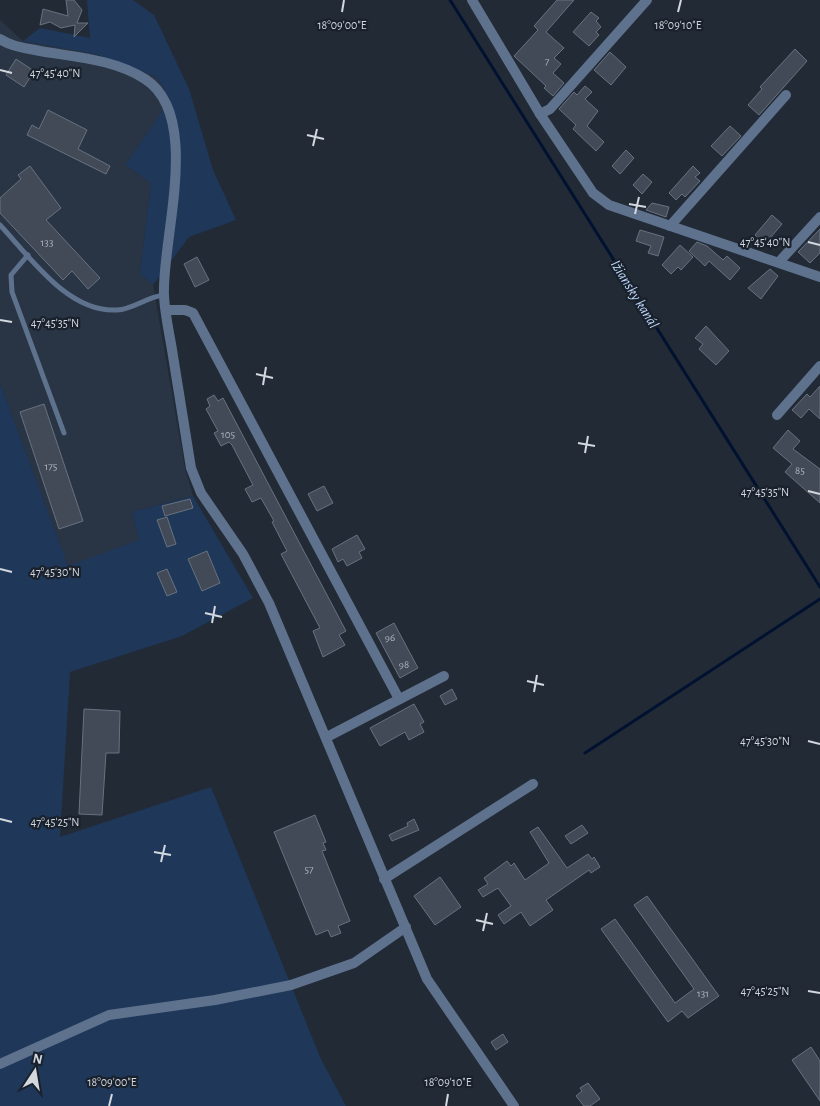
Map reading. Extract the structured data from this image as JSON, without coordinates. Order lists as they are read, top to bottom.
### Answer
{
  "water": ["Ižiansky kanál"],
  "house_numbers": [
    "7",
    "133",
    "105",
    "175",
    "85",
    "96",
    "98",
    "57",
    "131"
  ],
  "north": "top",
  "coordinates": [
    "18°09'00\"E",
    "18°09'10\"E",
    "47°45'40\"N",
    "47°45'35\"N",
    "47°45'30\"N",
    "47°45'25\"N"
  ]
}
